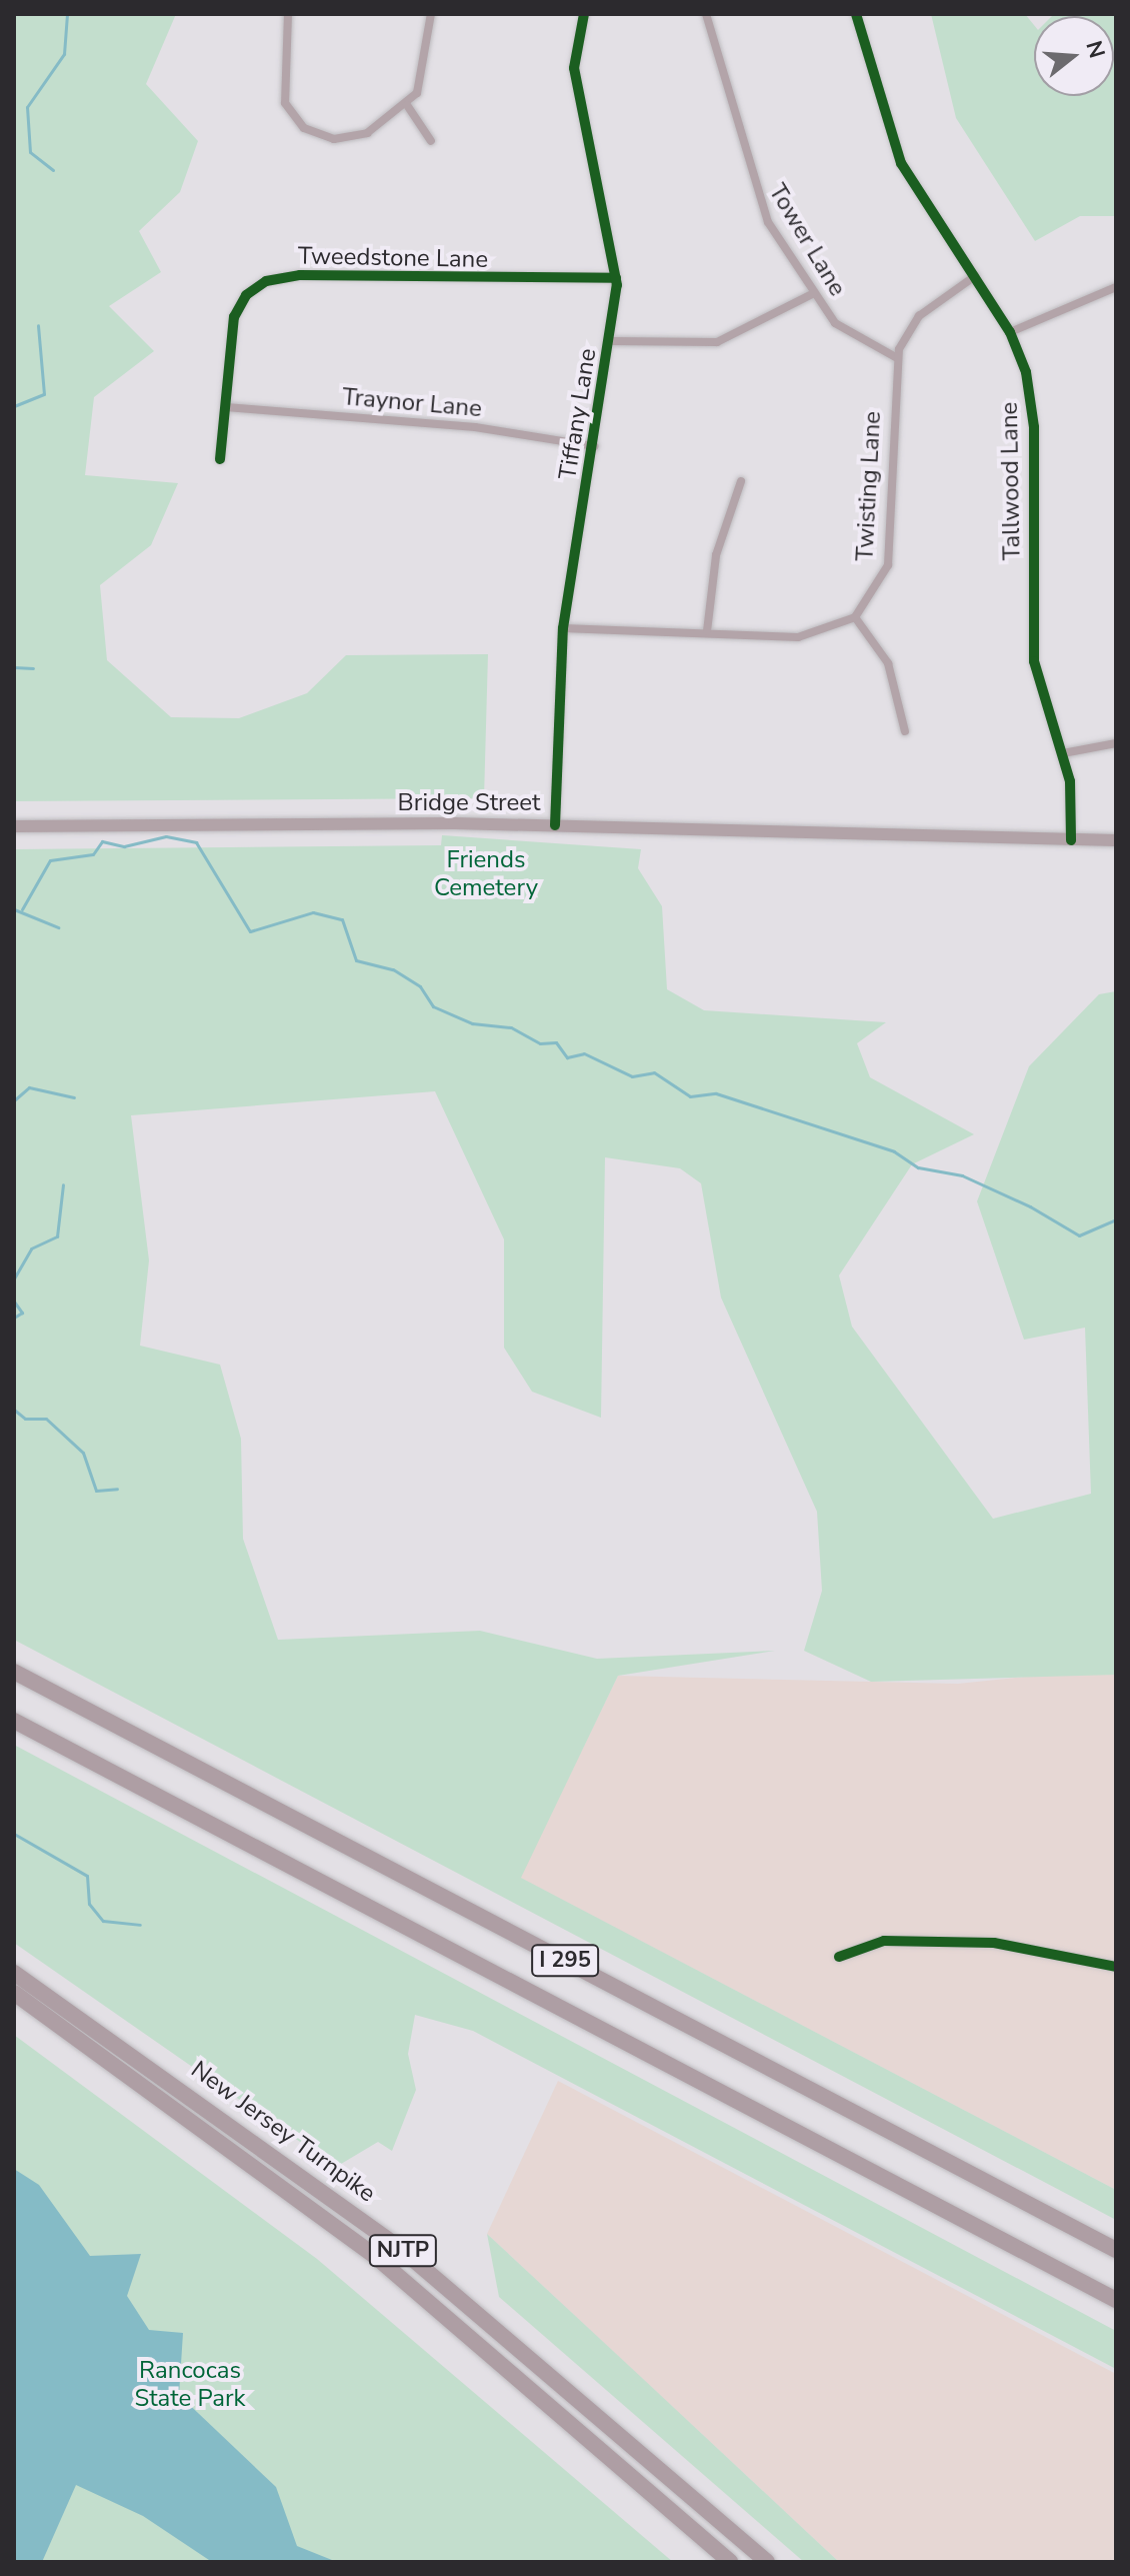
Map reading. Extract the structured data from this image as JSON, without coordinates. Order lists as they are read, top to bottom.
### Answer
{
  "streets": {
    "highway": ["I 295", "New Jersey Turnpike", "NJTP"],
    "main road": ["Bridge Street"],
    "street": [
      "Tower Lane",
      "Tweedstone Lane",
      "Traynor Lane",
      "Tiffany Lane",
      "Tallwood Lane",
      "Twisting Lane"
    ]
  },
  "crossings": [
    ["Tower Lane", "Twisting Lane"],
    ["Tweedstone Lane", "Traynor Lane"],
    ["Tweedstone Lane", "Tiffany Lane"],
    ["Traynor Lane", "Tiffany Lane"],
    ["Tiffany Lane", "Bridge Street"],
    ["Tallwood Lane", "Twisting Lane"],
    ["Tallwood Lane", "Bridge Street"]
  ],
  "parks": ["Friends Cemetery", "Rancocas State Park"],
  "north": "right"
}
